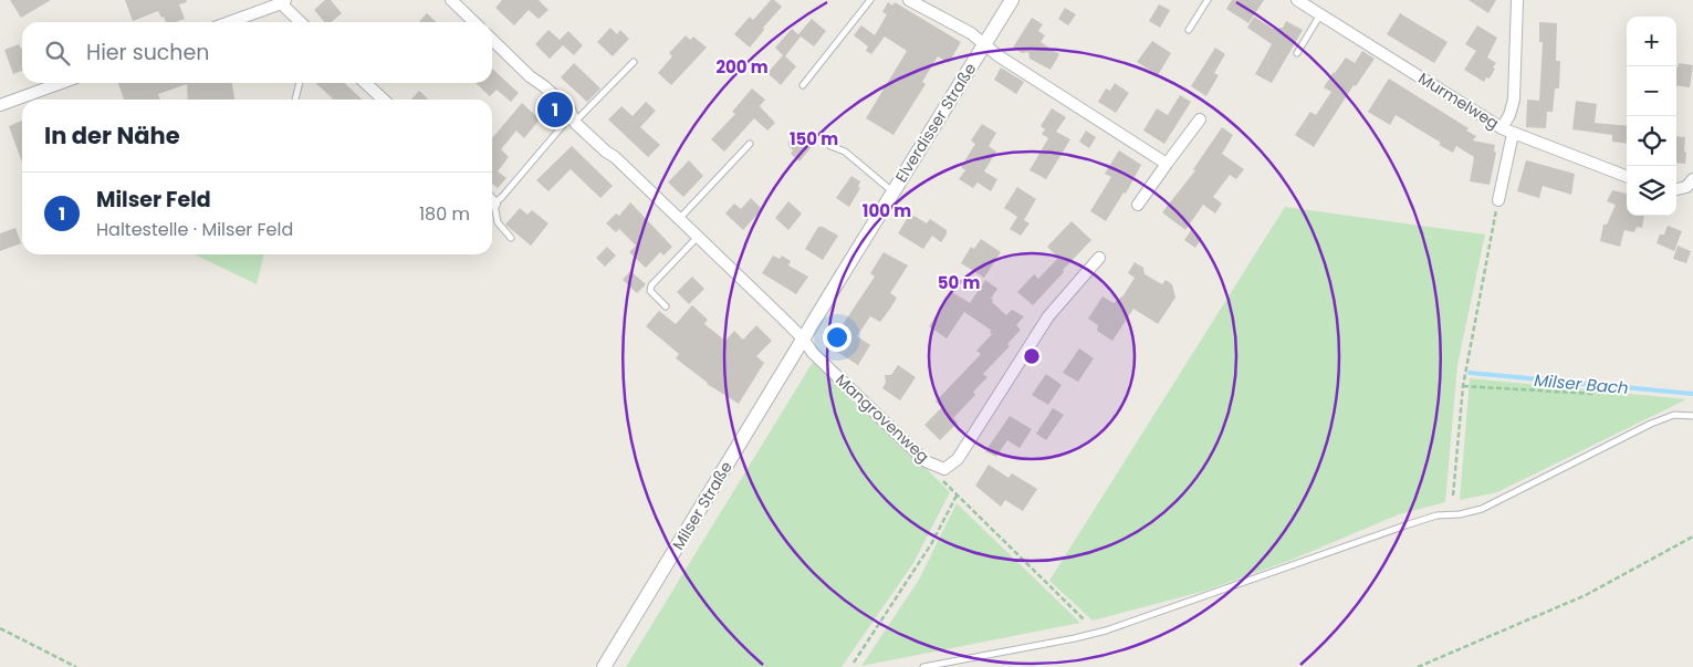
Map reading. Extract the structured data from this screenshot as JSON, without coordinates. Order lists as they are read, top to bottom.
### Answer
{
  "streets": {
    "street": [
      "Murmelweg",
      "Elverdisser Straße",
      "Mangrovenweg",
      "Milser Straße"
    ]
  },
  "crossings": [
    ["Elverdisser Straße", "Mangrovenweg"],
    ["Elverdisser Straße", "Milser Straße"],
    ["Mangrovenweg", "Milser Straße"]
  ],
  "water": ["Milser Bach"],
  "page": {
    "map_buttons": ["+", "−"],
    "search": "Hier suchen",
    "pins": "1",
    "heading": "In der Nähe",
    "list": [
      {
        "mark": "1",
        "name": "Milser Feld",
        "note": "Haltestelle · Milser Feld",
        "value": "180 m"
      }
    ]
  },
  "rings": [
    "200 m",
    "150 m",
    "100 m",
    "50 m"
  ]
}
